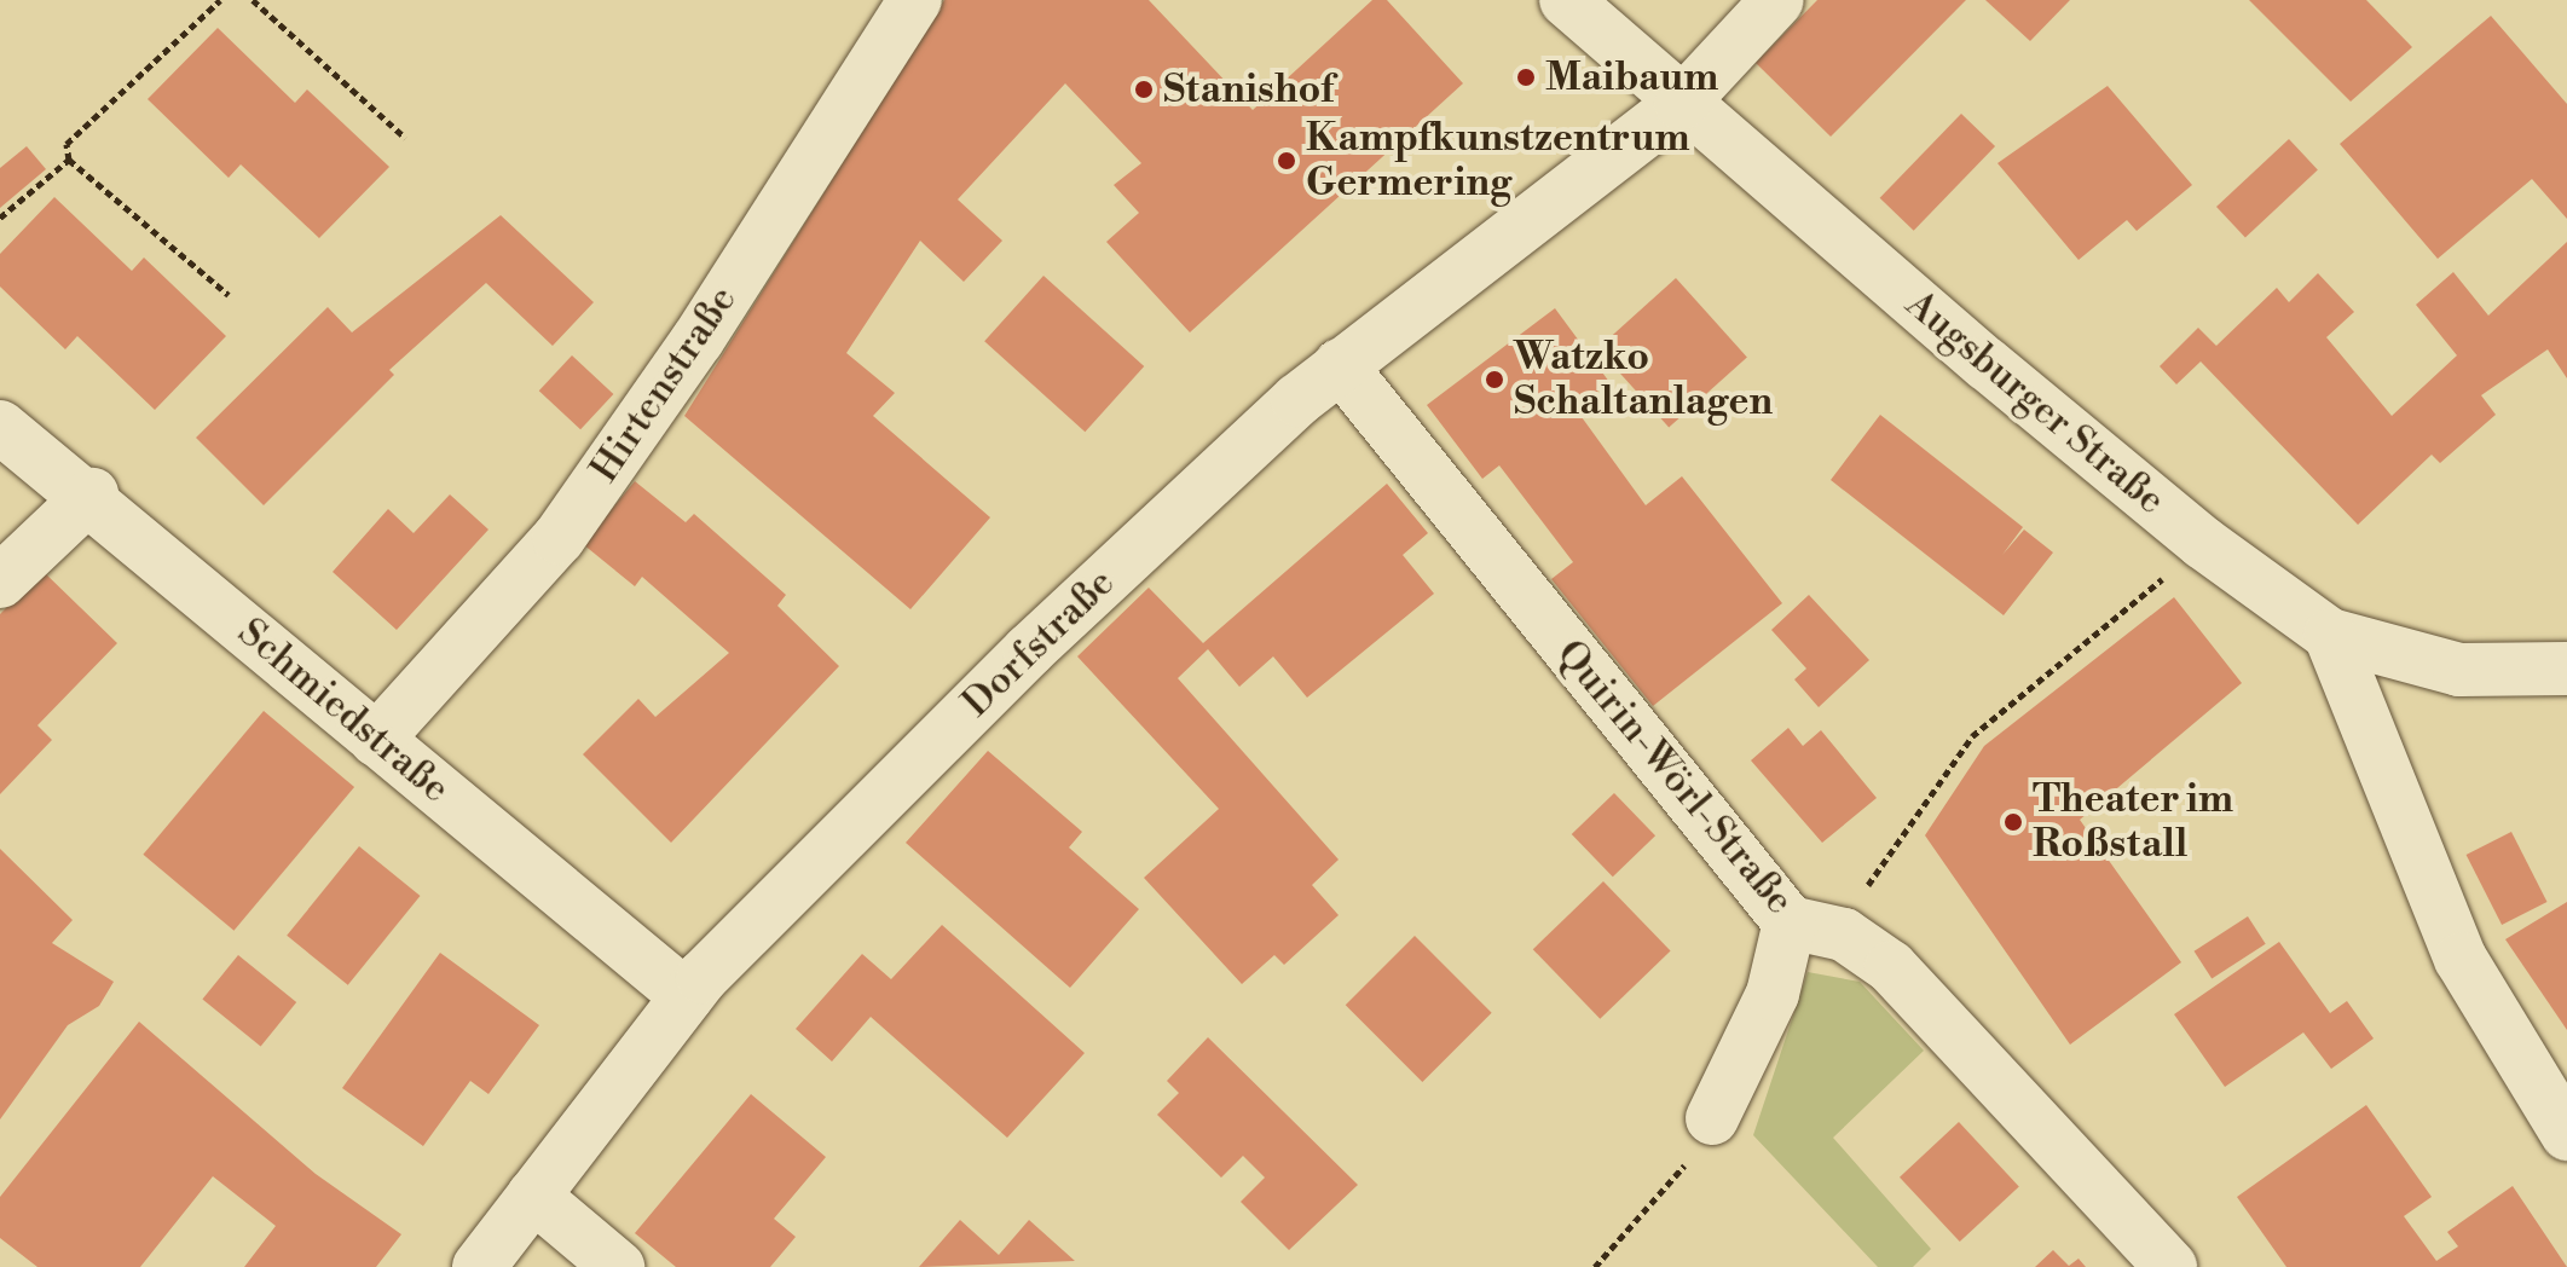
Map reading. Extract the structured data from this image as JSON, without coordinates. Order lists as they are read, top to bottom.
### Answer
{
  "streets": {
    "street": [
      "Hirtenstraße",
      "Augsburger Straße",
      "Dorfstraße",
      "Schmiedstraße",
      "Quirin-Wörl-Straße"
    ]
  },
  "crossings": [
    ["Hirtenstraße", "Schmiedstraße"],
    ["Augsburger Straße", "Dorfstraße"],
    ["Dorfstraße", "Schmiedstraße"],
    ["Dorfstraße", "Quirin-Wörl-Straße"]
  ],
  "places": [
    "Maibaum",
    "Stanishof",
    "Kampfkunstzentrum Germering",
    "Watzko Schaltanlagen",
    "Theater im Roßstall"
  ]
}
